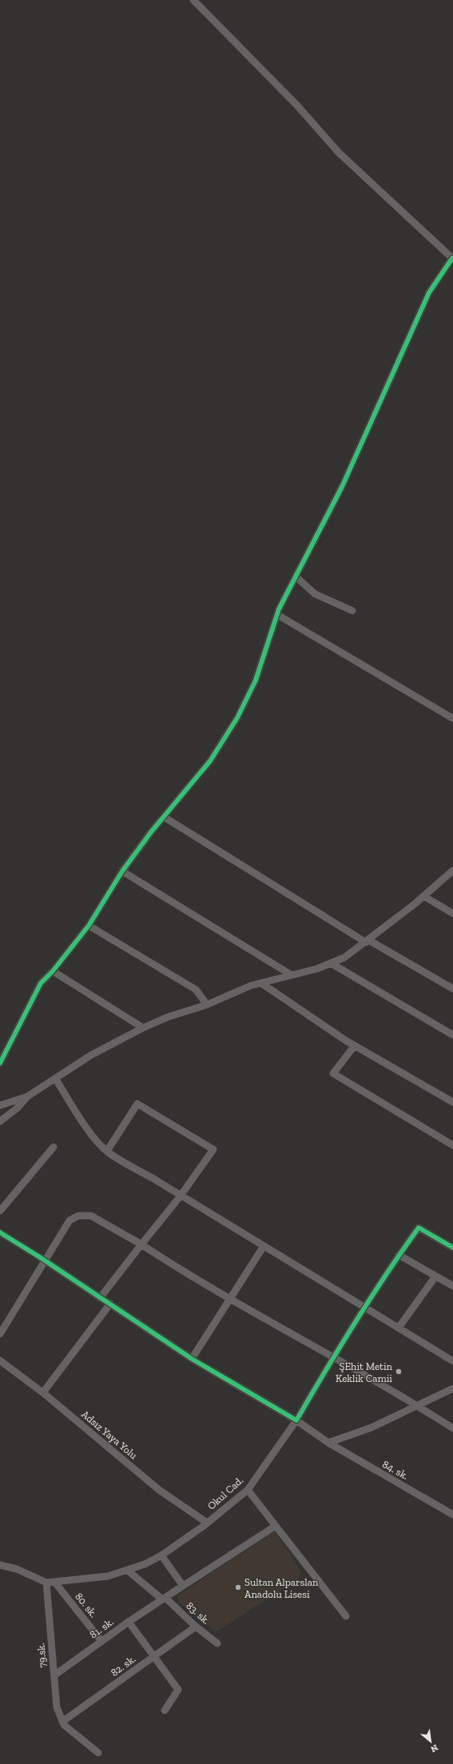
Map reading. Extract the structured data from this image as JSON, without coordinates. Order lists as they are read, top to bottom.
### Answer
{
  "streets": {
    "street": [
      "Adsız Yaya Yolu",
      "84. sk.",
      "Okul Cad.",
      "80. sk.",
      "83. sk.",
      "81. sk.",
      "79.sk.",
      "82. sk."
    ]
  },
  "crossings": [
    ["Adsız Yaya Yolu", "Okul Cad."],
    ["Okul Cad.", "80. sk."],
    ["Okul Cad.", "83. sk."],
    ["Okul Cad.", "79.sk."],
    ["80. sk.", "81. sk."],
    ["83. sk.", "81. sk."],
    ["83. sk.", "82. sk."],
    ["81. sk.", "79.sk."],
    ["79.sk.", "82. sk."]
  ],
  "places": ["ŞEhit Metin Keklik Camii", "Sultan Alparslan Anadolu Lisesi"],
  "north": "bottom right"
}
